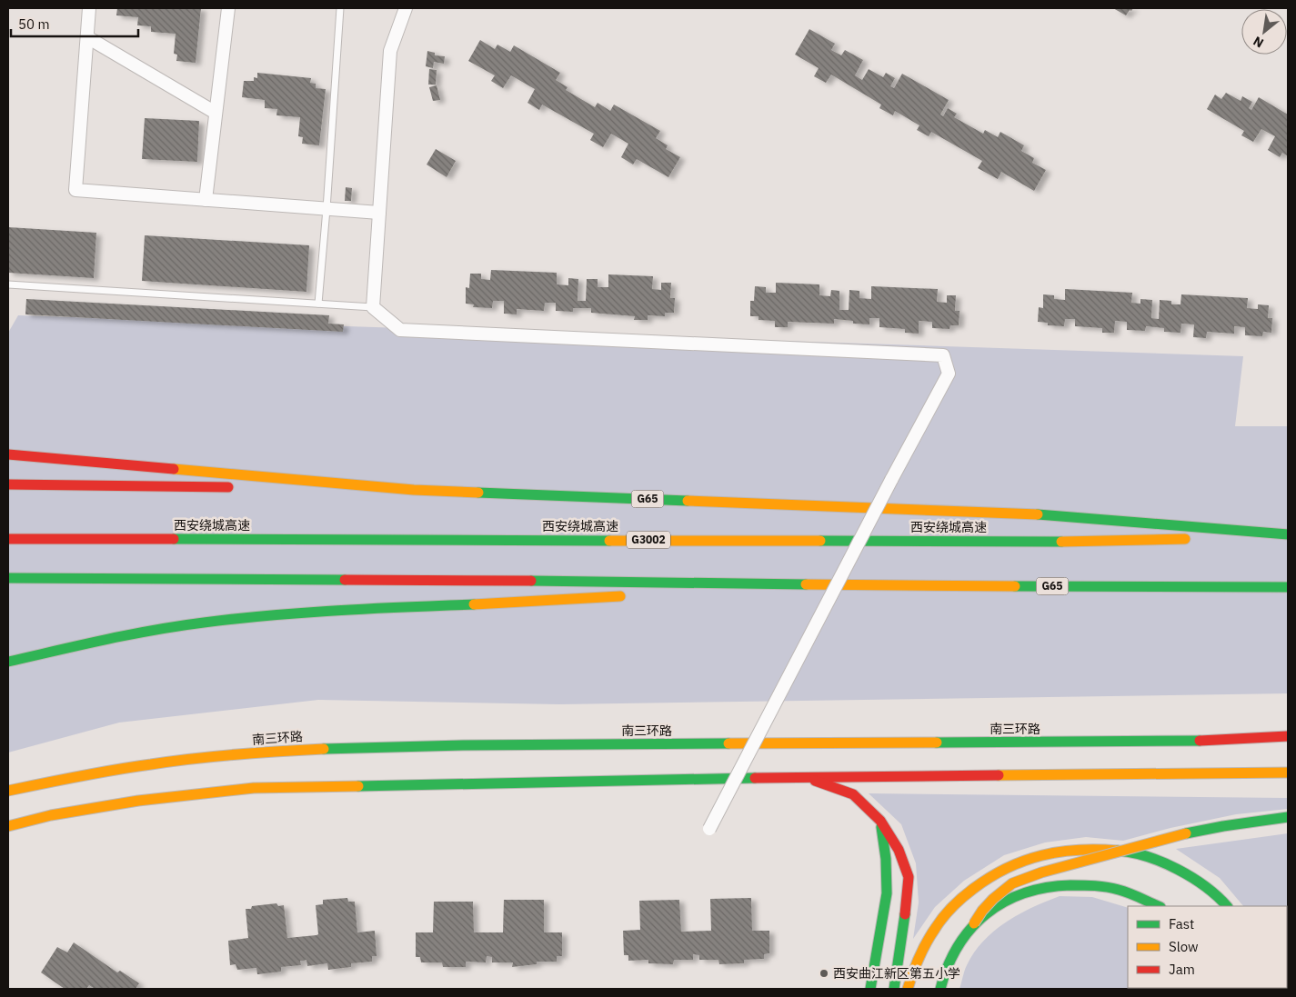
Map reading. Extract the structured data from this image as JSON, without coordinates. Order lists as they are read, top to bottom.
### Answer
{
  "streets": {
    "main road": [
      "G65",
      "西安绕城高速",
      "G3002",
      "南三环路"
    ]
  },
  "crossings": [
    ["G65", "西安绕城高速"]
  ],
  "places": ["西安曲江新区第五小学"],
  "legend": ["Fast", "Slow", "Jam"],
  "scale_bar": "50 m",
  "north": "bottom left"
}
